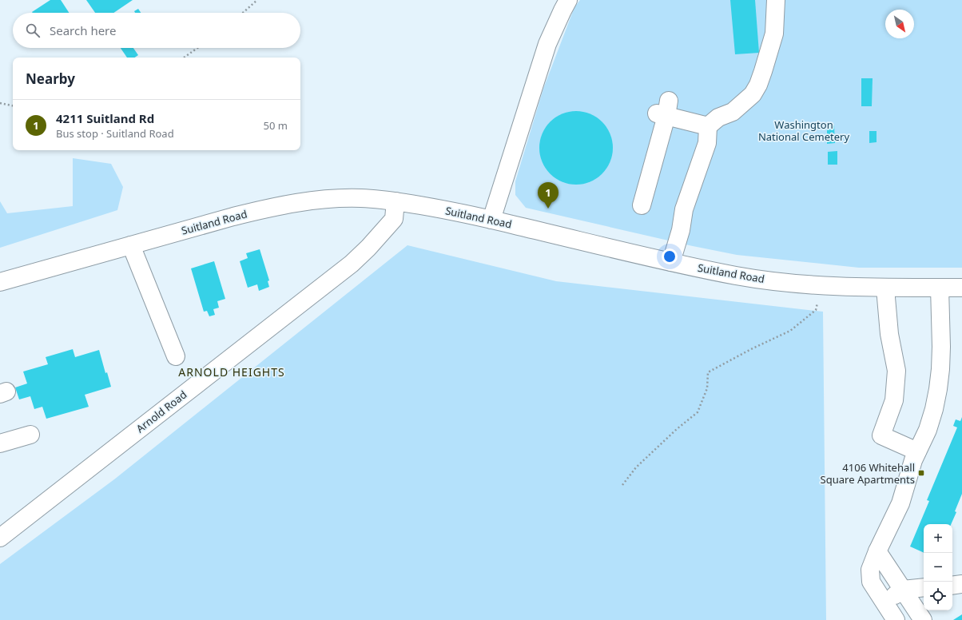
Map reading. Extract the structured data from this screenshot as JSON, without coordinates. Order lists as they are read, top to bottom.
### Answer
{
  "streets": {
    "main road": ["Suitland Road", "Arnold Road"]
  },
  "crossings": [
    ["Suitland Road", "Arnold Road"]
  ],
  "districts": ["ARNOLD HEIGHTS"],
  "parks": ["Washington National Cemetery"],
  "places": {
    "transit": ["4106 Whitehall Square Apartments"]
  },
  "north": "bottom right",
  "page": {
    "search": "Search here",
    "heading": "Nearby",
    "list": [
      {
        "mark": "1",
        "name": "4211 Suitland Rd",
        "note": "Bus stop · Suitland Road",
        "value": "50 m"
      }
    ],
    "pins": "1",
    "map_buttons": ["+", "−"]
  }
}
